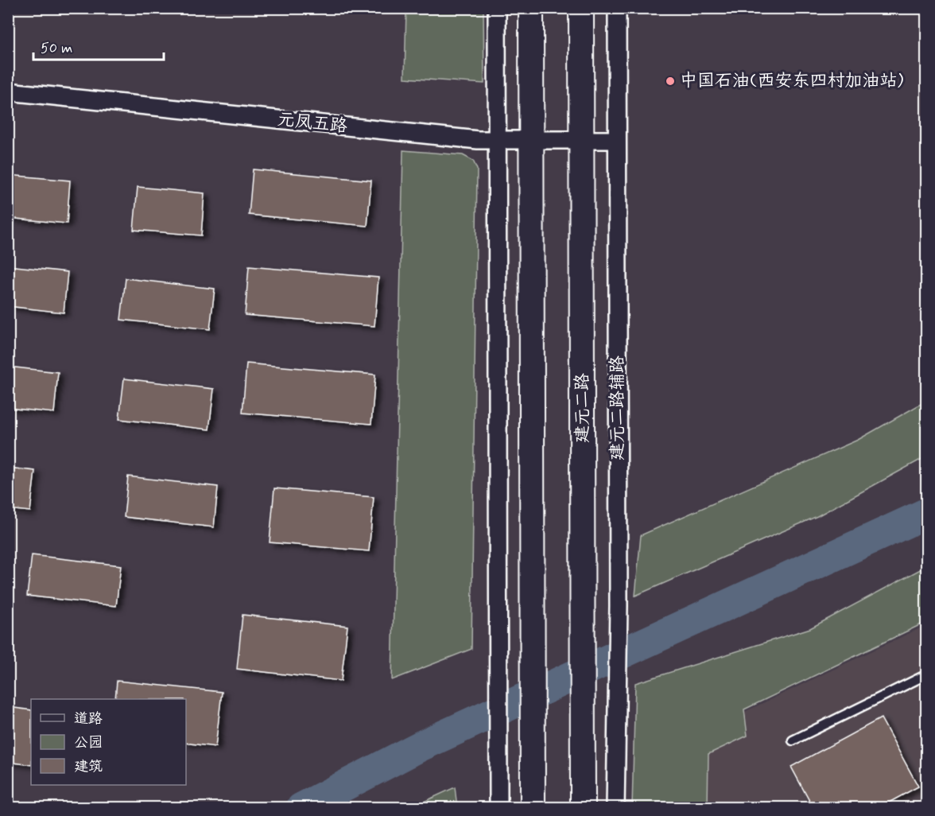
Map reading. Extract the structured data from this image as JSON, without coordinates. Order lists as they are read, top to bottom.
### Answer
{
  "streets": {
    "main road": ["建元二路"],
    "street": ["元凤五路", "建元二路辅路"]
  },
  "crossings": [
    ["元凤五路", "建元二路"],
    ["元凤五路", "建元二路辅路"]
  ],
  "places": ["中国石油(西安东四村加油站)"],
  "legend": ["道路", "公园", "建筑"],
  "scale_bar": "50 m"
}
